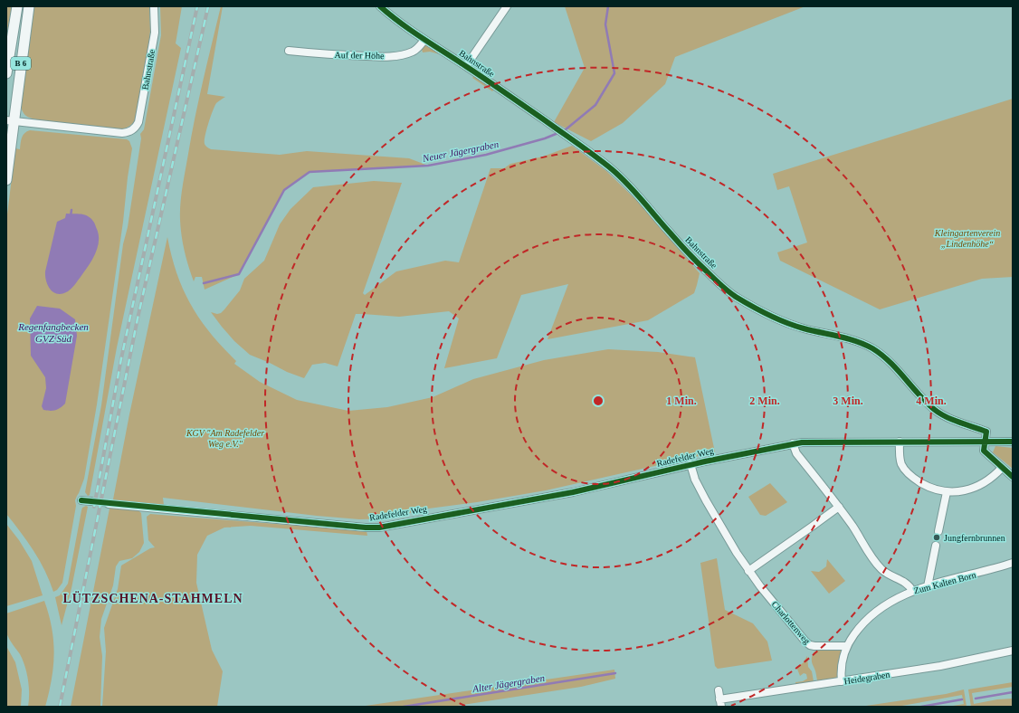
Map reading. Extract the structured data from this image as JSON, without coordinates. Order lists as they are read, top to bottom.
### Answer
{
  "streets": {
    "main road": ["B 6"],
    "street": [
      "Auf der Höhe",
      "Bahnstraße",
      "Radefelder Weg",
      "Zum Kalten Born",
      "Charlottenweg",
      "Heidegraben"
    ]
  },
  "crossings": [
    ["Auf der Höhe", "Bahnstraße"],
    ["B 6", "Bahnstraße"],
    ["Bahnstraße", "Radefelder Weg"],
    ["Radefelder Weg", "Charlottenweg"],
    ["Zum Kalten Born", "Charlottenweg"],
    ["Zum Kalten Born", "Heidegraben"]
  ],
  "districts": ["LÜTZSCHENA-STAHMELN"],
  "water": ["Neuer Jägergraben", "Regenfangbecken GVZ Süd", "Alter Jägergraben"],
  "parks": ["Kleingartenverein „Lindenhöhe“", "KGV \"Am Radefelder Weg e.V.\""],
  "places": ["Jungfernbrunnen"],
  "rings": [
    "1 Min.",
    "2 Min.",
    "3 Min.",
    "4 Min."
  ]
}
